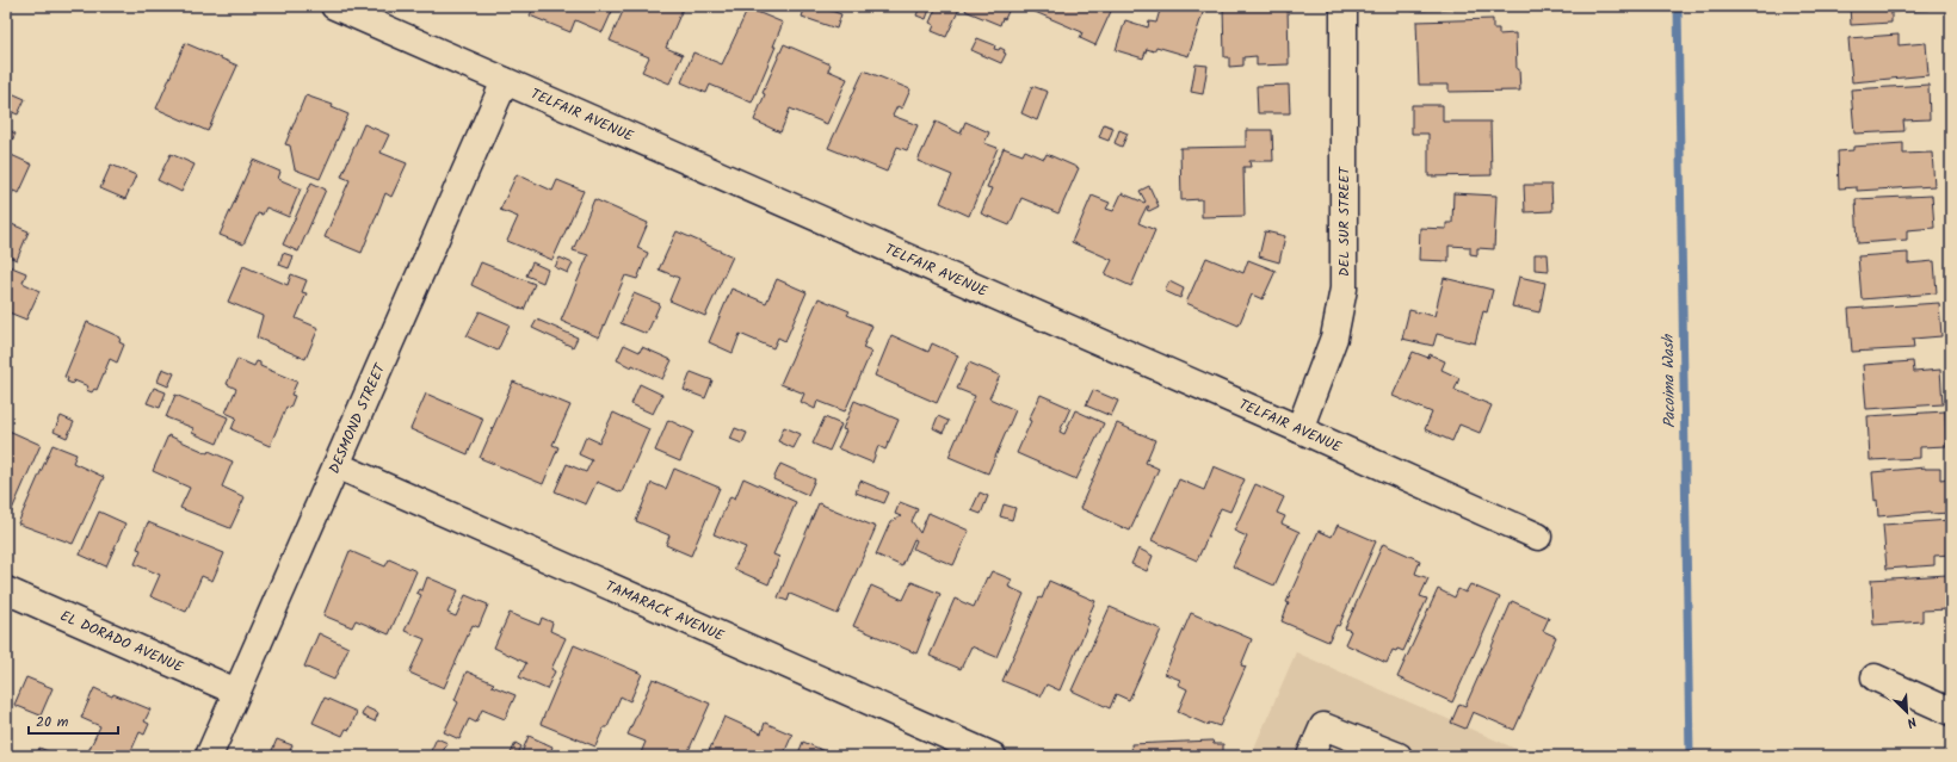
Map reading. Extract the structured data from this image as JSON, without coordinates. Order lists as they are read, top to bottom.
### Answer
{
  "streets": {
    "street": [
      "TELFAIR AVENUE",
      "DEL SUR STREET",
      "DESMOND STREET",
      "TAMARACK AVENUE",
      "EL DORADO AVENUE"
    ]
  },
  "crossings": [
    ["TELFAIR AVENUE", "DEL SUR STREET"],
    ["TELFAIR AVENUE", "DESMOND STREET"],
    ["DESMOND STREET", "TAMARACK AVENUE"],
    ["DESMOND STREET", "EL DORADO AVENUE"]
  ],
  "water": ["Pacoima Wash"],
  "scale_bar": "20 m",
  "north": "bottom right"
}
